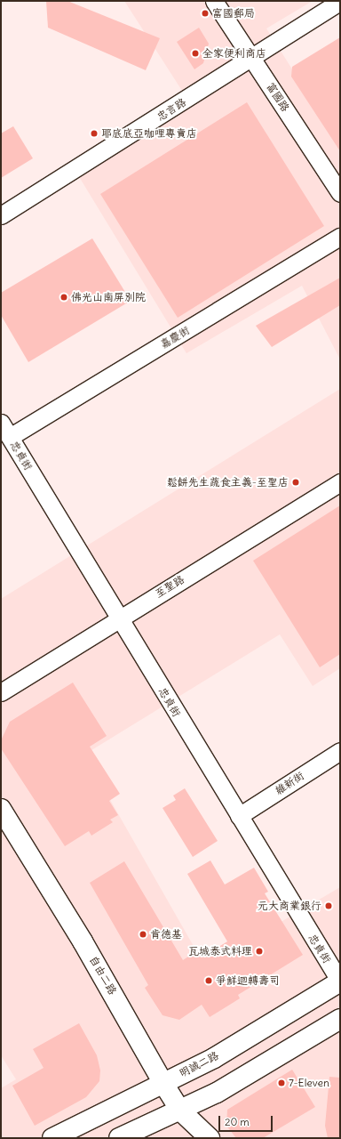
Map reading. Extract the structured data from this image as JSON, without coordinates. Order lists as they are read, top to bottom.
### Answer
{
  "streets": {
    "street": [
      "富國路",
      "忠言路",
      "嘉慶街",
      "忠貞街",
      "至聖路",
      "維新街",
      "自由二路",
      "明誠二路"
    ]
  },
  "crossings": [
    ["富國路", "忠言路"],
    ["嘉慶街", "忠貞街"],
    ["忠貞街", "至聖路"],
    ["忠貞街", "維新街"],
    ["忠貞街", "明誠二路"],
    ["自由二路", "明誠二路"]
  ],
  "places": [
    "富國郵局",
    "全家便利商店",
    "耶底底亞咖哩專賣店",
    "佛光山南屏別院",
    "鬆餅先生蔬食主義-至聖店",
    "元大商業銀行",
    "肯德基",
    "瓦城泰式料理",
    "爭鮮迴轉壽司",
    "7-Eleven"
  ],
  "scale_bar": "20 m"
}
